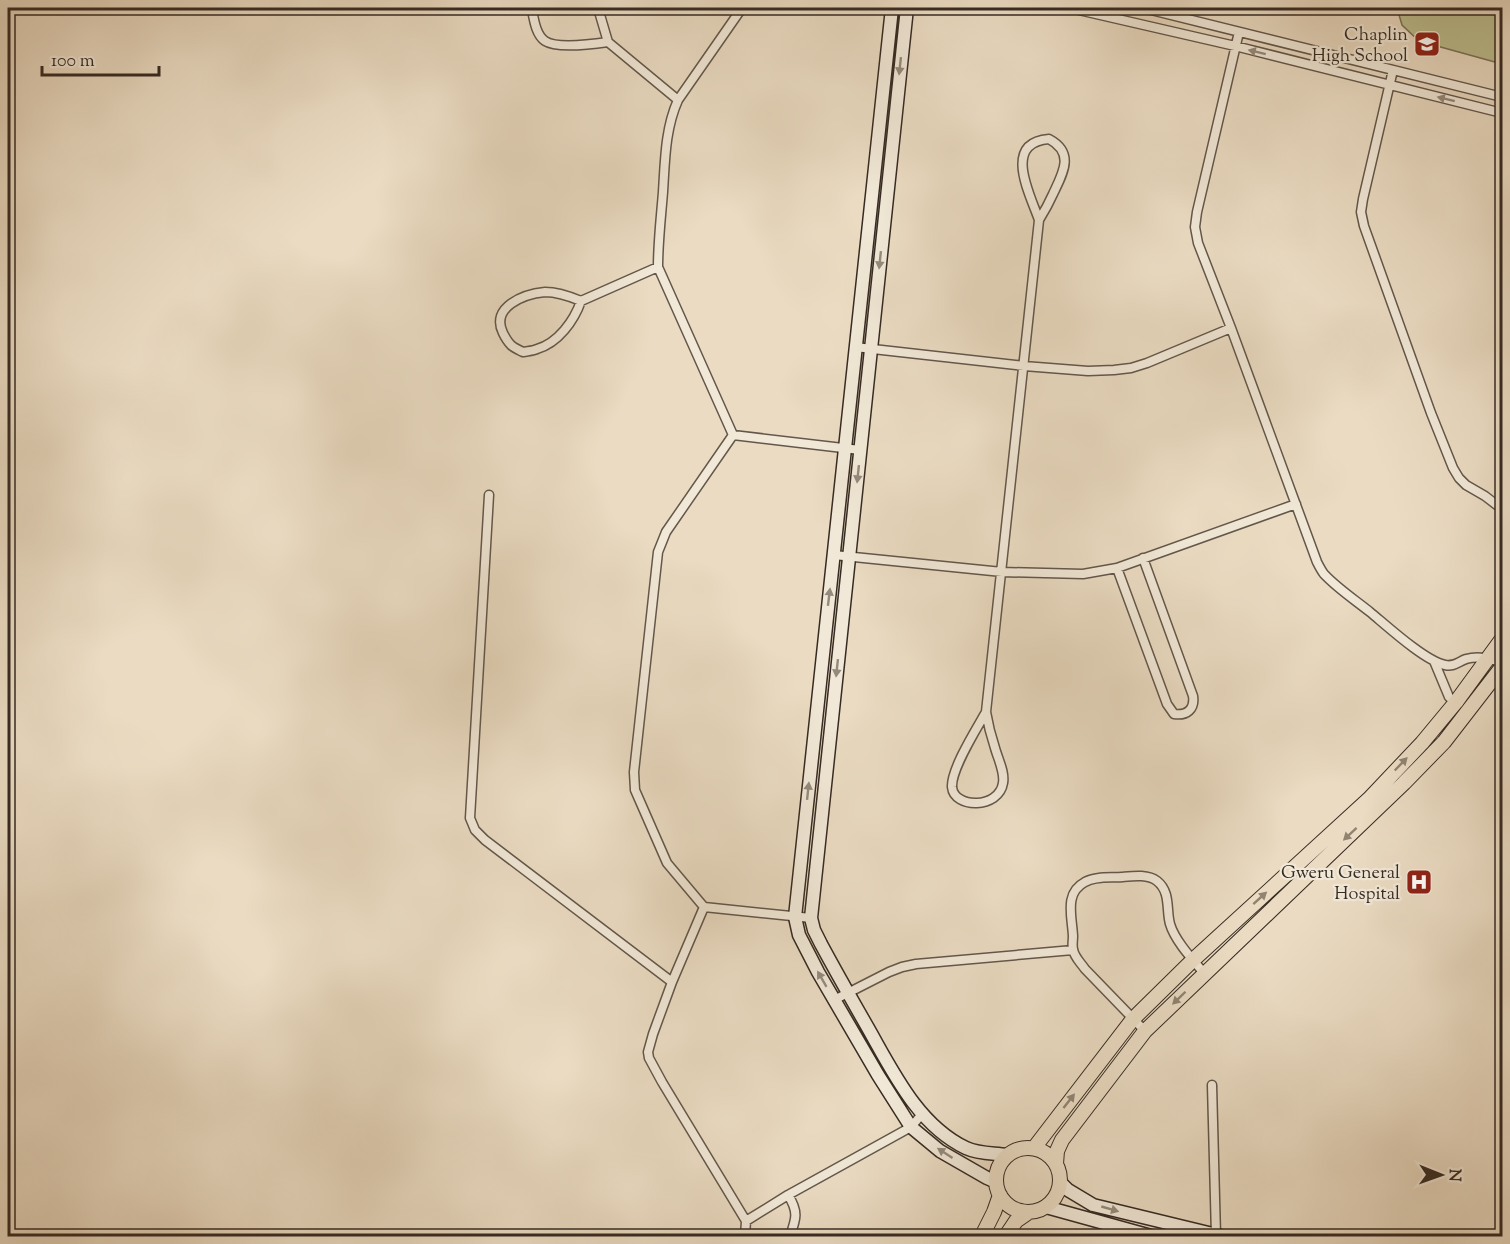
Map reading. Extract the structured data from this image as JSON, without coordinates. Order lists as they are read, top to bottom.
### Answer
{
  "places": {
    "school or university": ["Chaplin High School"],
    "hospital": ["Gweru General Hospital"]
  },
  "scale_bar": "100 m",
  "north": "right"
}
